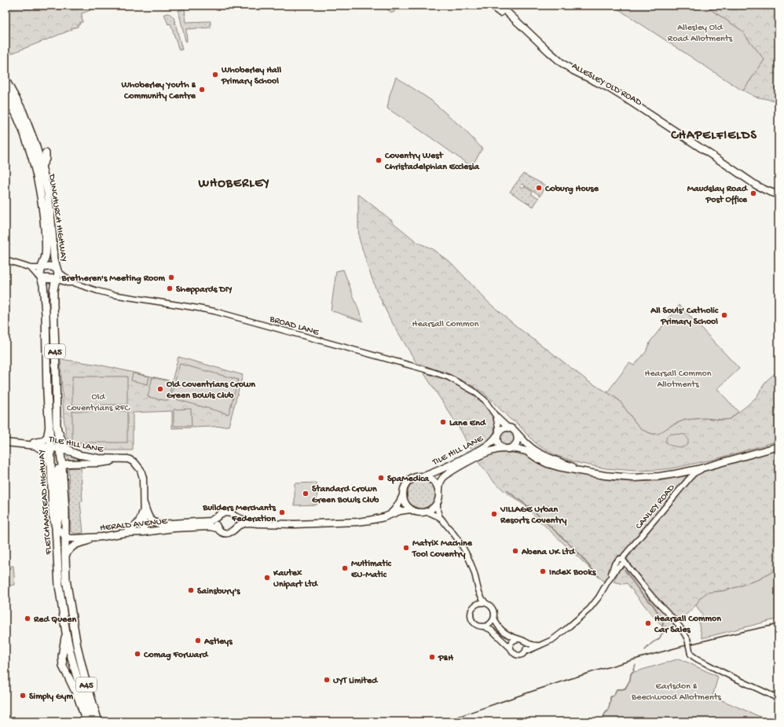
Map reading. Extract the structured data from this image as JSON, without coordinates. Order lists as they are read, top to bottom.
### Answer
{
  "streets": {
    "highway": ["DUNCHURCH HIGHWAY", "A45", "FLETCHAMSTEAD HIGHWAY"],
    "main road": ["ALLESLEY OLD ROAD", "TILE HILL LANE", "HERALD AVENUE"],
    "street": ["BROAD LANE", "CANLEY ROAD"]
  },
  "crossings": [
    ["DUNCHURCH HIGHWAY", "BROAD LANE"],
    ["DUNCHURCH HIGHWAY", "FLETCHAMSTEAD HIGHWAY"],
    ["BROAD LANE", "TILE HILL LANE"],
    ["BROAD LANE", "FLETCHAMSTEAD HIGHWAY"],
    ["TILE HILL LANE", "FLETCHAMSTEAD HIGHWAY"],
    ["TILE HILL LANE", "CANLEY ROAD"],
    ["TILE HILL LANE", "HERALD AVENUE"],
    ["FLETCHAMSTEAD HIGHWAY", "HERALD AVENUE"]
  ],
  "districts": ["CHAPELFIELDS", "WHOBERLEY"],
  "parks": [
    "Allesley Old Road Allotments",
    "Hearsall Common",
    "Hearsall Common Allotments",
    "Old Coventrians RFC",
    "Earlsdon & Beechwood Allotments"
  ],
  "places": [
    "Whoberley Hall Primary School",
    "Whoberley Youth & Community Centre",
    "Coventry West Christadelphian Ecclesia",
    "Coburg House",
    "Maudslay Road Post Office",
    "Bretheren's Meeting Room",
    "Sheppards DIY",
    "All Souls' Catholic Primary School",
    "Old Coventrians Crown Green Bowls Club",
    "Lane End",
    "SpaMedica",
    "Standard Crown Green Bowls Club",
    "Builders Merchants Federation",
    "VILLAGE Urban Resorts Coventry",
    "Matrix Machine Tool Coventry",
    "Abena UK Ltd",
    "Multimatic EU-Matic",
    "Index Books",
    "Kautex Unipart Ltd",
    "Sainsbury's",
    "Red Queen",
    "Hearsall Common Car Sales",
    "Astleys",
    "Comag Forward",
    "P&H",
    "UYT Limited",
    "Simply Gym"
  ]
}
